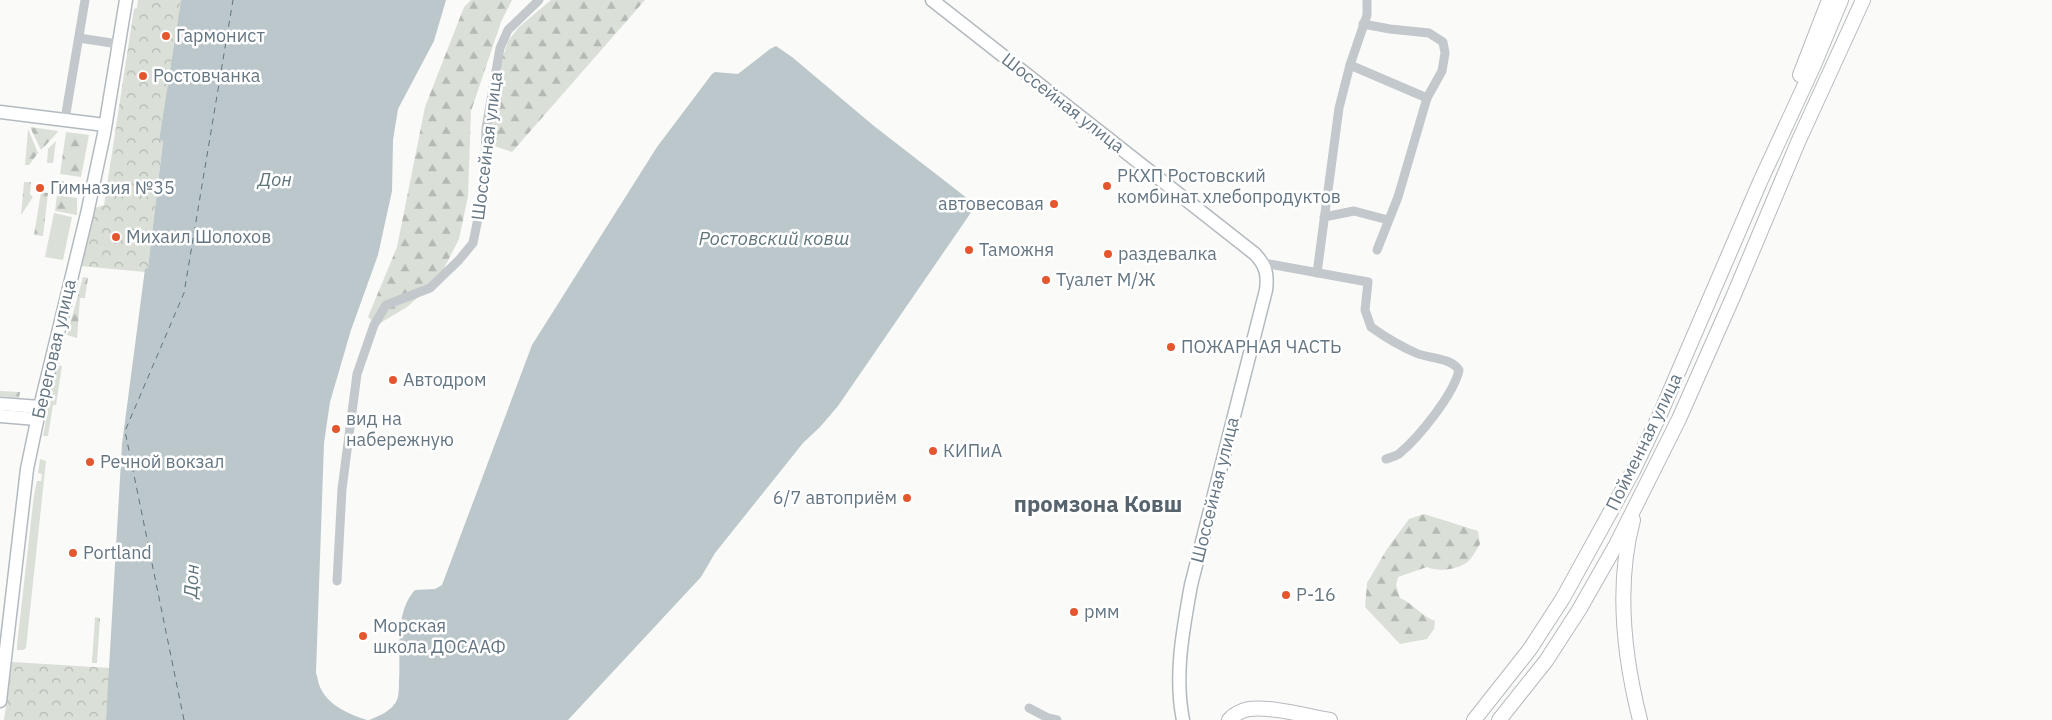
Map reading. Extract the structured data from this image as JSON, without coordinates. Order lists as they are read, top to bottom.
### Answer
{
  "streets": {
    "main road": ["Шоссейная улица", "Береговая улица", "Пойменная улица"]
  },
  "districts": ["промзона Ковш"],
  "water": ["Дон", "Ростовский ковш"],
  "places": [
    "Гармонист",
    "Ростовчанка",
    "РКХП Ростовский комбинат хлебопродуктов",
    "Гимназия №35",
    "автовесовая",
    "Михаил Шолохов",
    "Таможня",
    "раздевалка",
    "Туалет М/Ж",
    "ПОЖАРНАЯ ЧАСТЬ",
    "Автодром",
    "вид на набережную",
    "КИПиА",
    "Речной вокзал",
    "6/7 автоприём",
    "Portland",
    "Р-16",
    "рмм",
    "Морская школа ДОСААФ"
  ]
}
